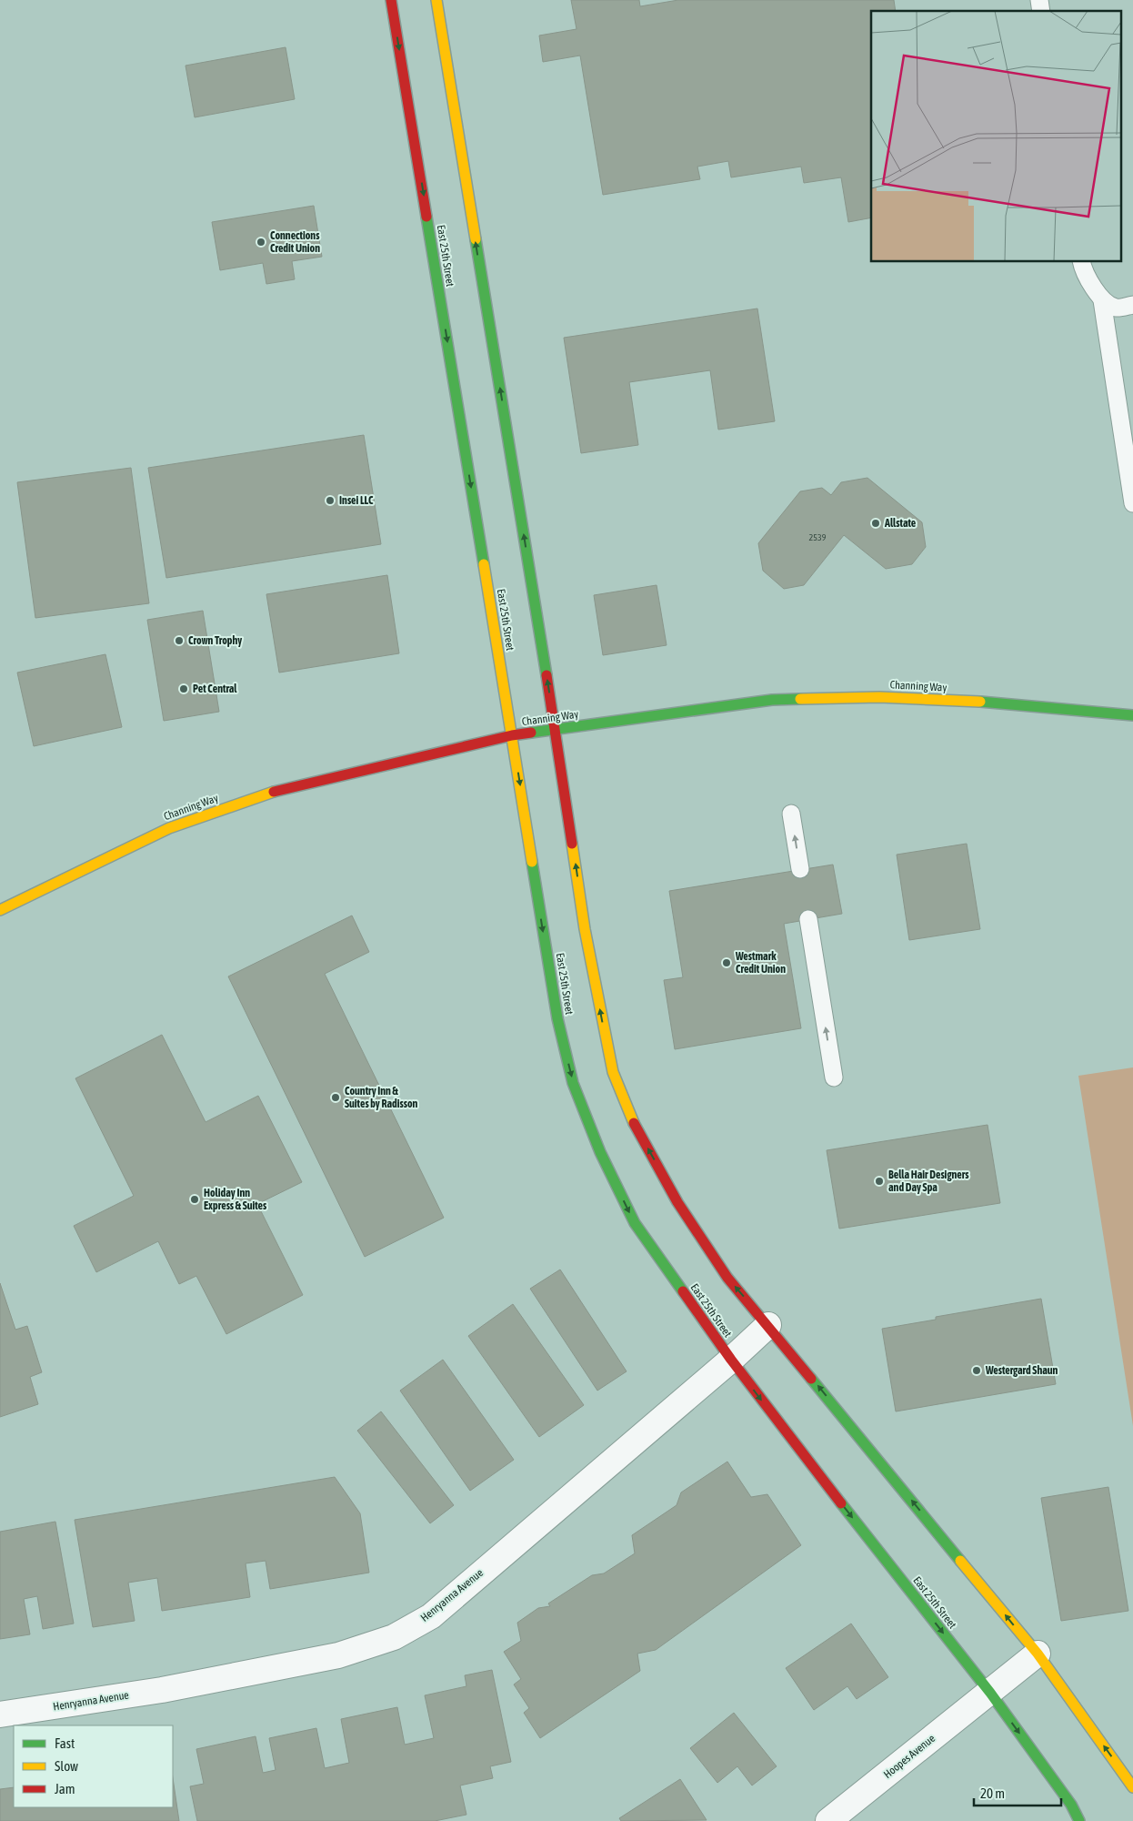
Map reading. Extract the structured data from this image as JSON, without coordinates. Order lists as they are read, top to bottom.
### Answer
{
  "streets": {
    "street": [
      "East 25th Street",
      "Channing Way",
      "Henryanna Avenue",
      "Hoopes Avenue"
    ]
  },
  "crossings": [
    ["East 25th Street", "Channing Way"],
    ["East 25th Street", "Henryanna Avenue"],
    ["East 25th Street", "Hoopes Avenue"]
  ],
  "places": [
    "Connections Credit Union",
    "Insei LLC",
    "Allstate",
    "Crown Trophy",
    "Pet Central",
    "Westmark Credit Union",
    "Country Inn & Suites by Radisson",
    "Bella Hair Designers and Day Spa",
    "Holiday Inn Express & Suites",
    "Westergard Shaun"
  ],
  "house_numbers": ["2539"],
  "legend": ["Fast", "Slow", "Jam"],
  "scale_bar": "20 m"
}
